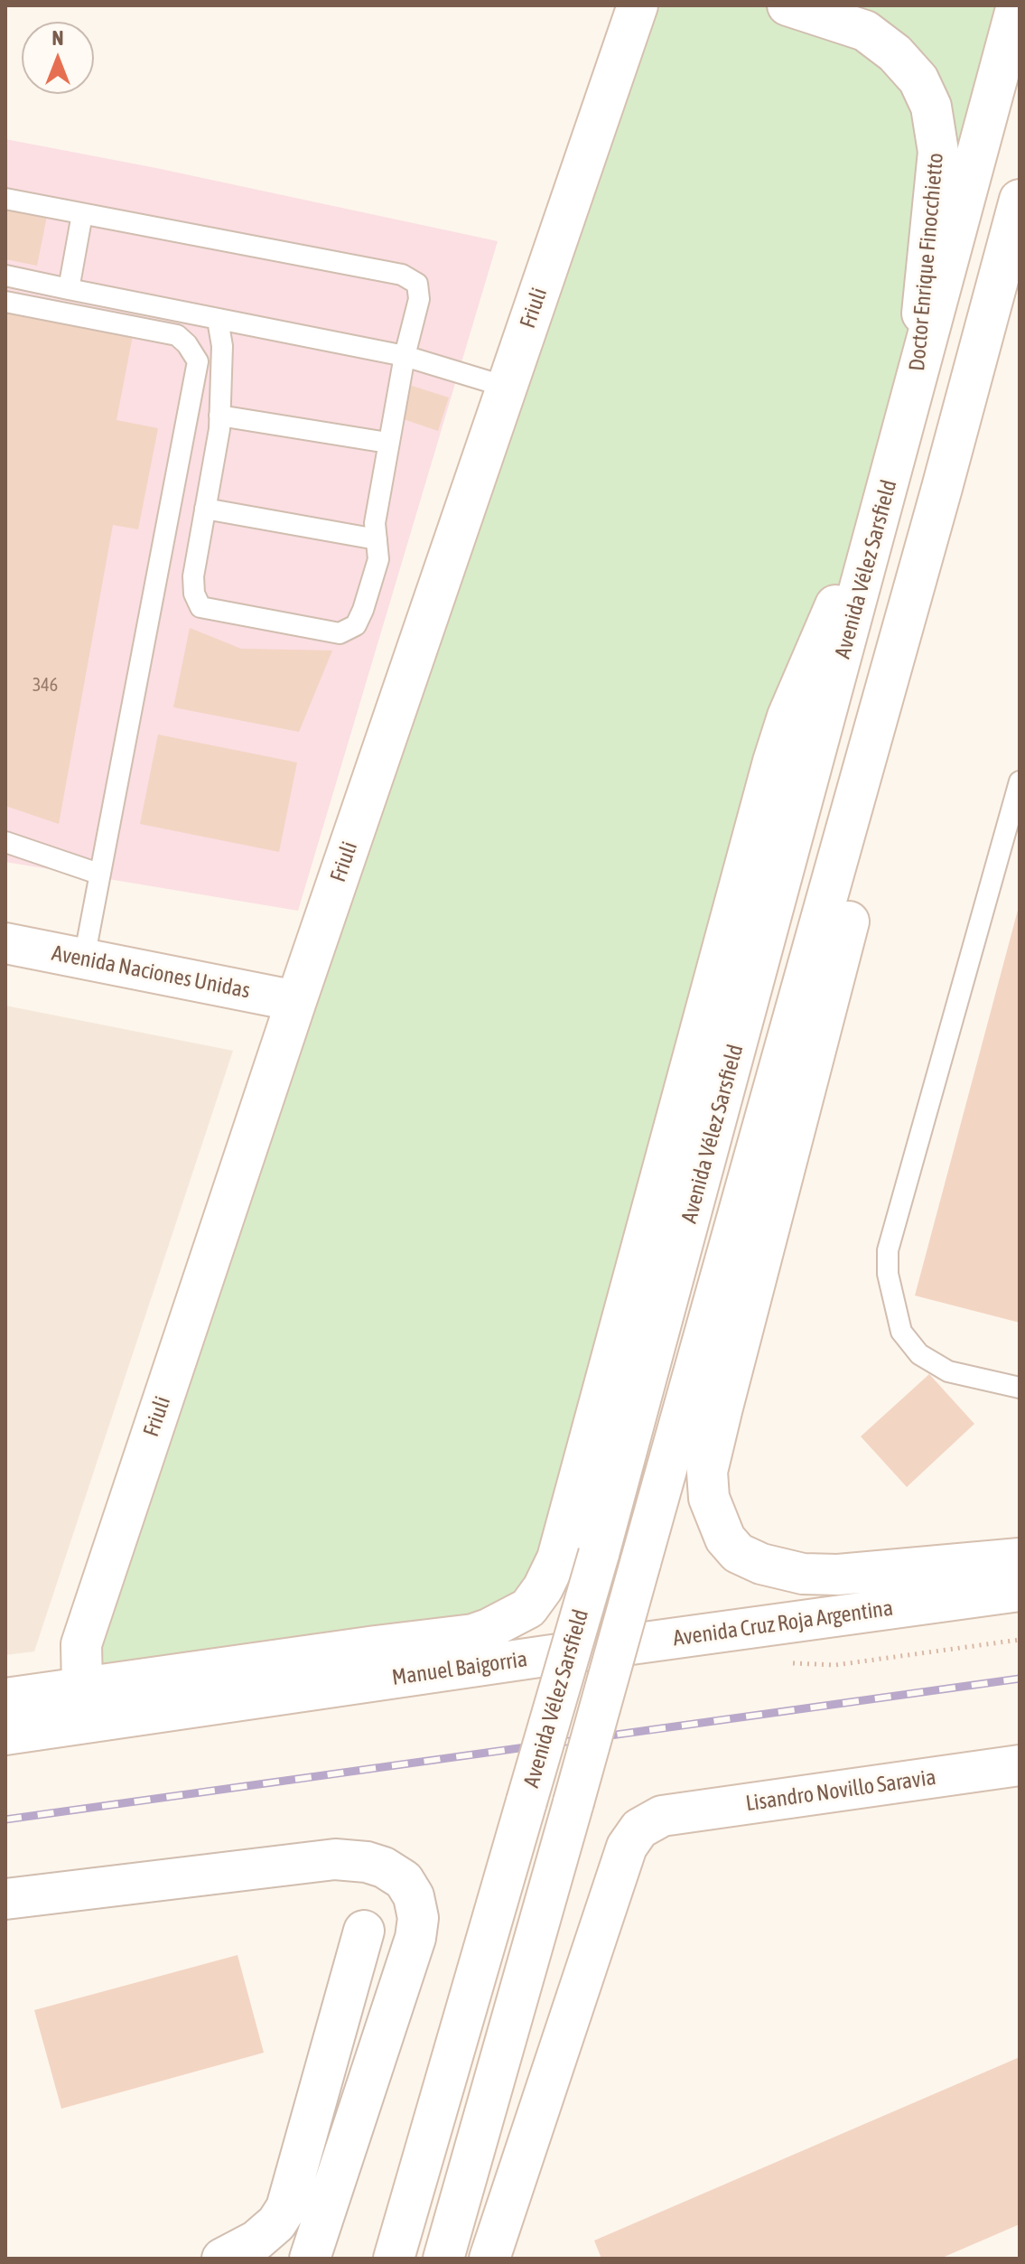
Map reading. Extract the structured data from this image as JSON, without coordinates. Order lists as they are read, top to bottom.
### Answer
{
  "streets": {
    "main road": [
      "Doctor Enrique Finocchietto",
      "Friuli",
      "Avenida Vélez Sarsfield",
      "Avenida Naciones Unidas",
      "Avenida Cruz Roja Argentina",
      "Manuel Baigorria",
      "Lisandro Novillo Saravia"
    ]
  },
  "crossings": [
    ["Doctor Enrique Finocchietto", "Avenida Vélez Sarsfield"],
    ["Friuli", "Avenida Naciones Unidas"],
    ["Friuli", "Manuel Baigorria"],
    ["Avenida Cruz Roja Argentina", "Manuel Baigorria"]
  ],
  "house_numbers": ["346"],
  "north": "top"
}
